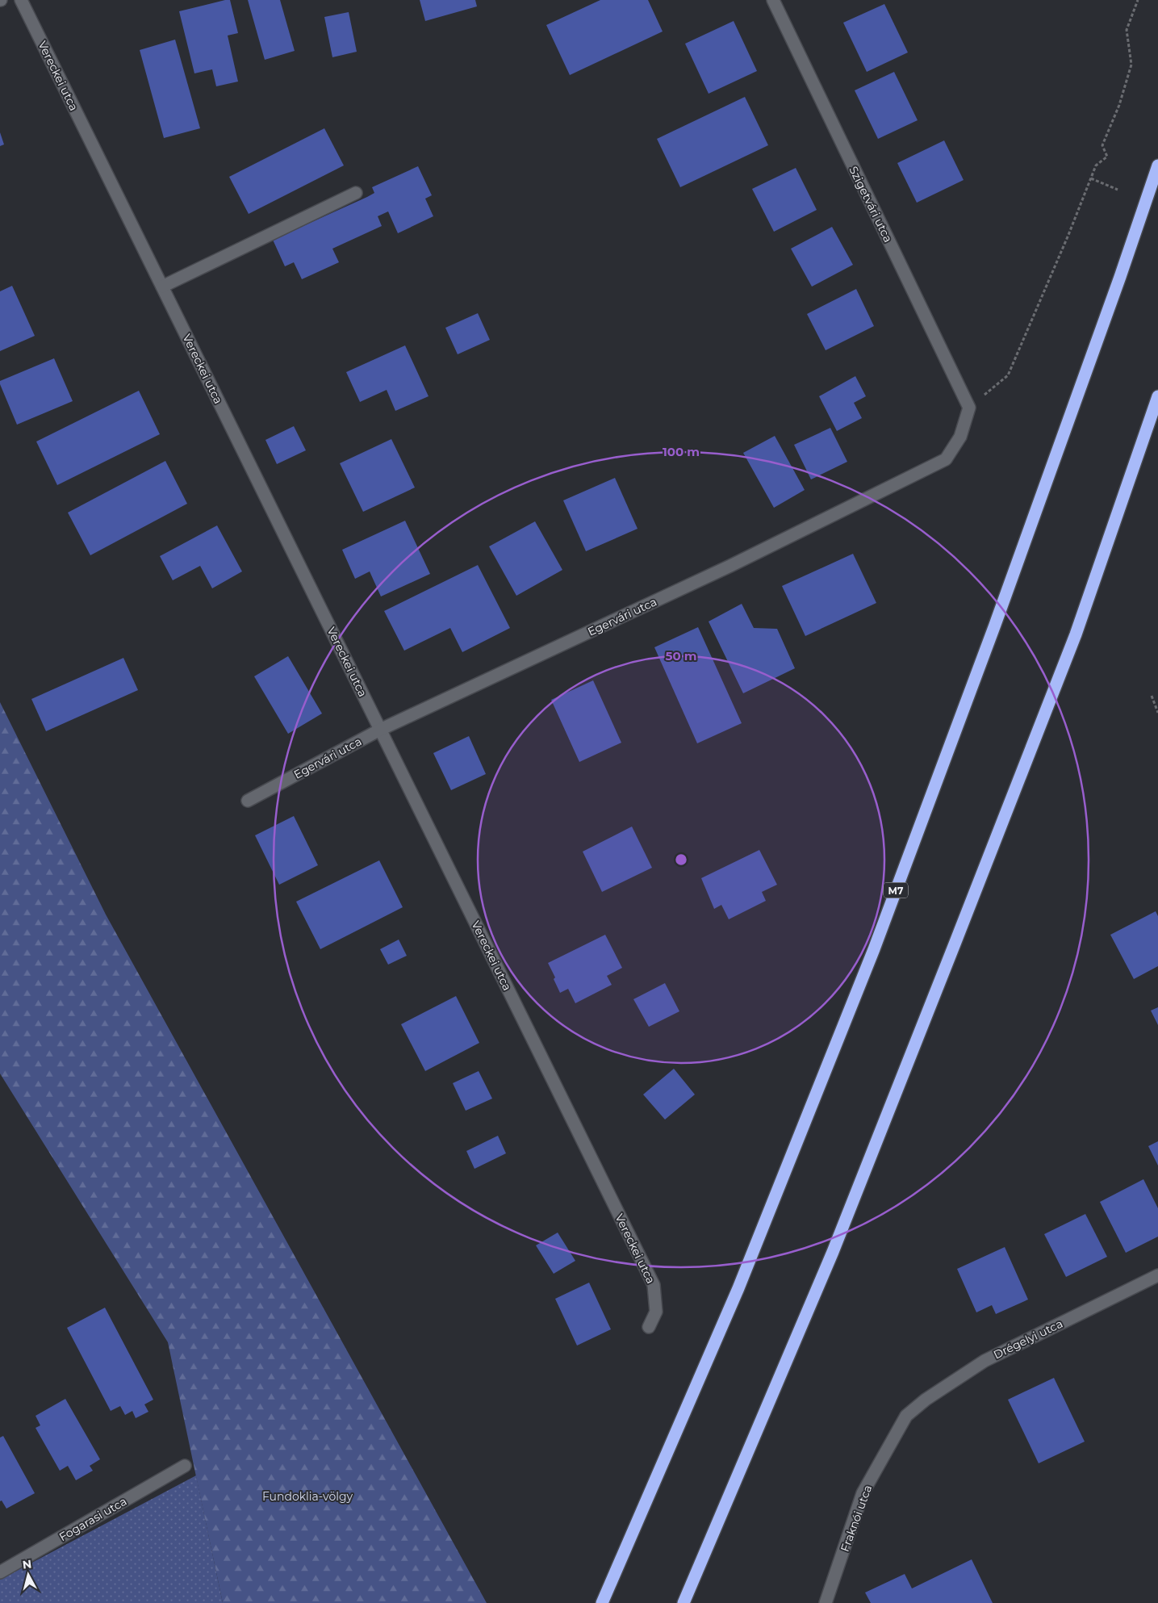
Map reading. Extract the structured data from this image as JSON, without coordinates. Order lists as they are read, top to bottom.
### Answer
{
  "streets": {
    "highway": ["M7"],
    "street": [
      "Vereckei utca",
      "Szigetvári utca",
      "Egervári utca",
      "Drégelyi utca",
      "Fraknói utca",
      "Fogarasi utca"
    ]
  },
  "crossings": [
    ["Vereckei utca", "Egervári utca"],
    ["Szigetvári utca", "Egervári utca"],
    ["Drégelyi utca", "Fraknói utca"]
  ],
  "parks": ["Fundoklia-völgy"],
  "north": "top",
  "rings": ["100 m", "50 m"]
}
